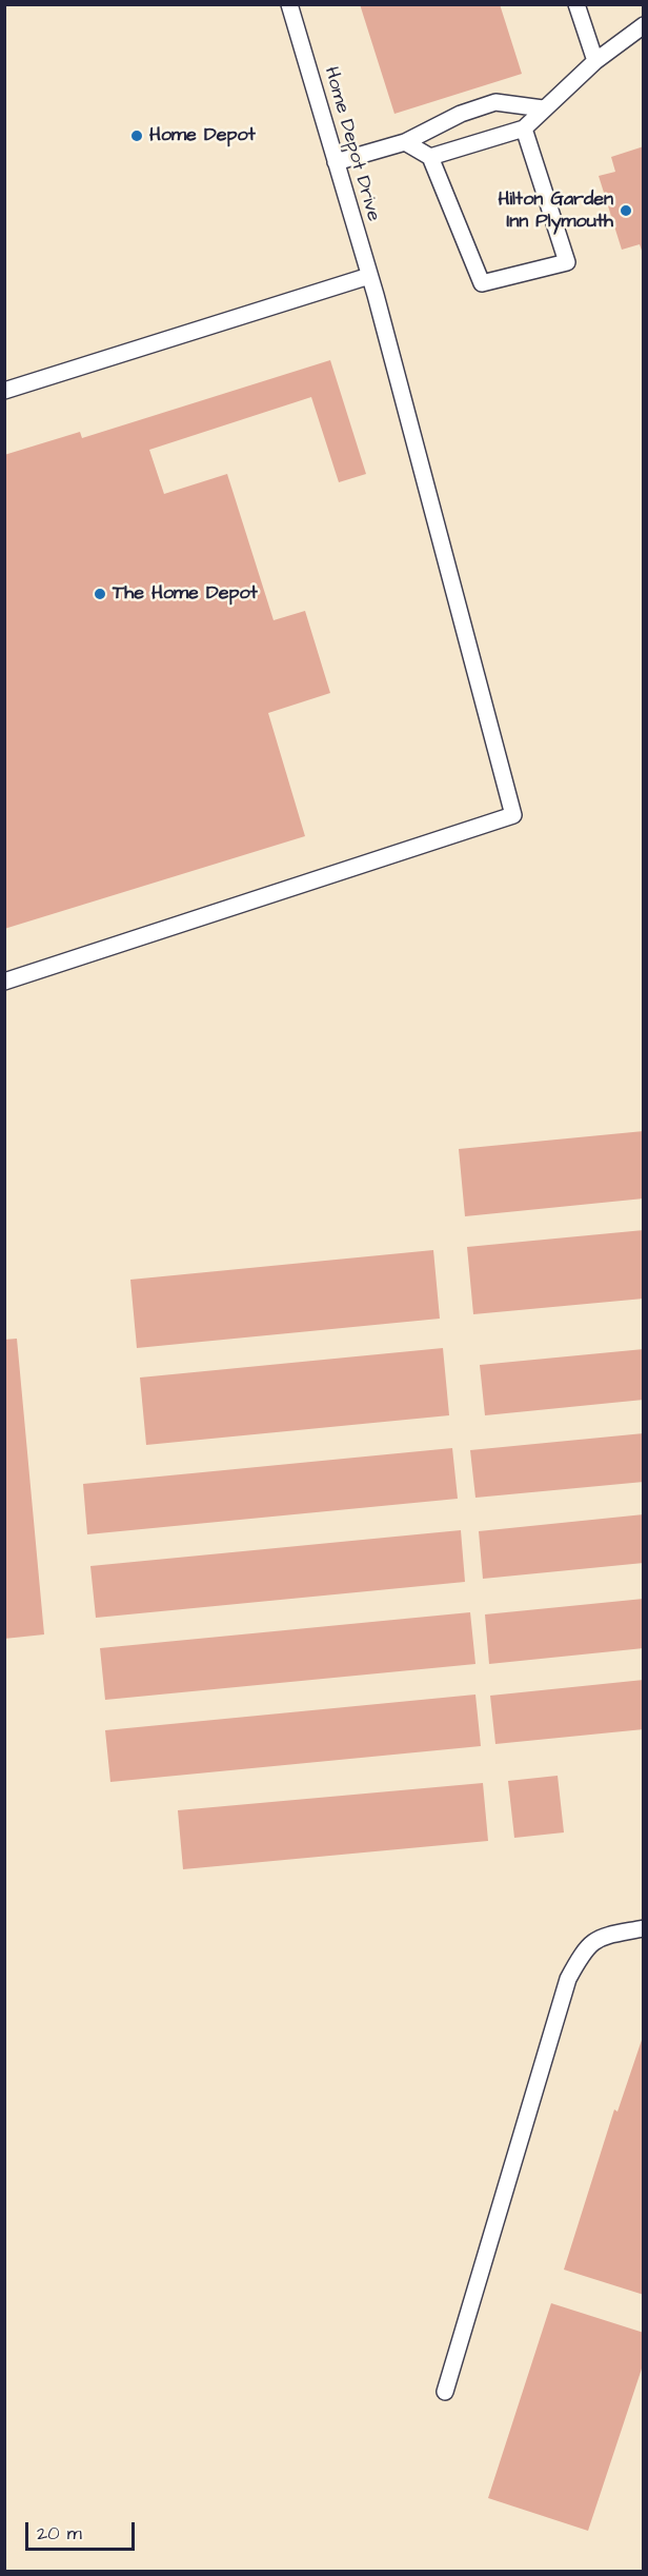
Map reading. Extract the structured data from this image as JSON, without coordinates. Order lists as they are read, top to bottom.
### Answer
{
  "streets": {
    "lane": ["Home Depot Drive"]
  },
  "places": ["Home Depot", "Hilton Garden Inn Plymouth", "The Home Depot"],
  "scale_bar": "20 m"
}
